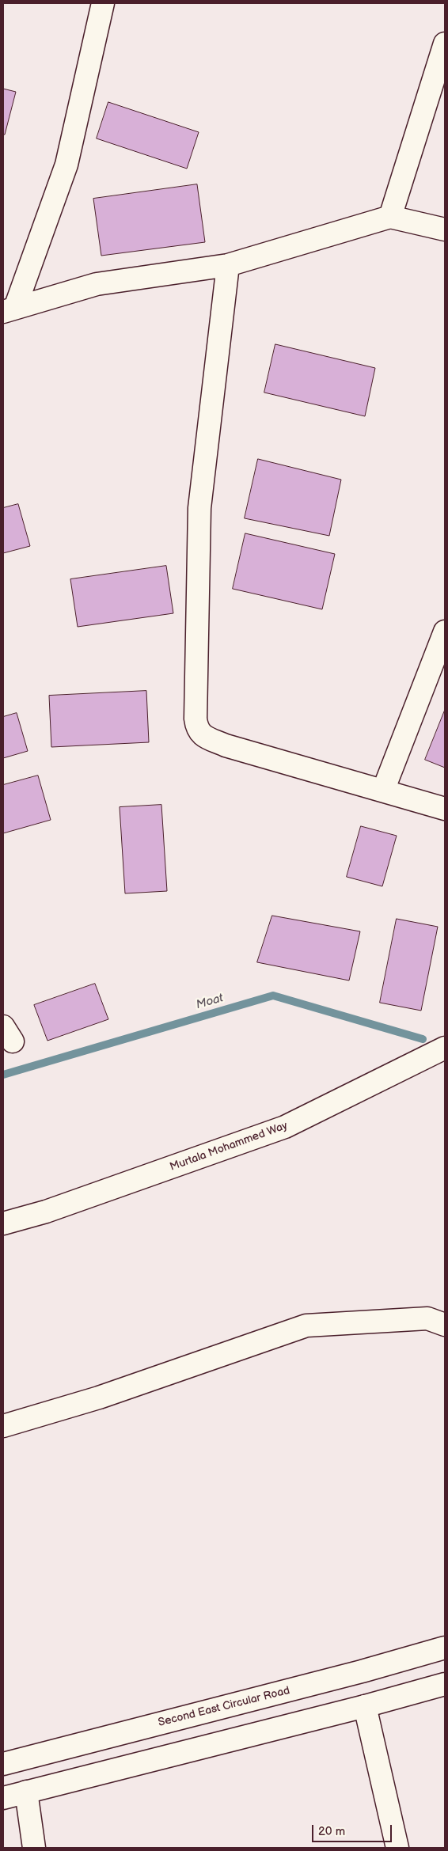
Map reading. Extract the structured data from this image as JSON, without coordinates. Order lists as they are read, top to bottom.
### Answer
{
  "streets": {
    "street": ["Murtala Mohammed Way", "Second East Circular Road"]
  },
  "water": ["Moat"],
  "scale_bar": "20 m"
}
